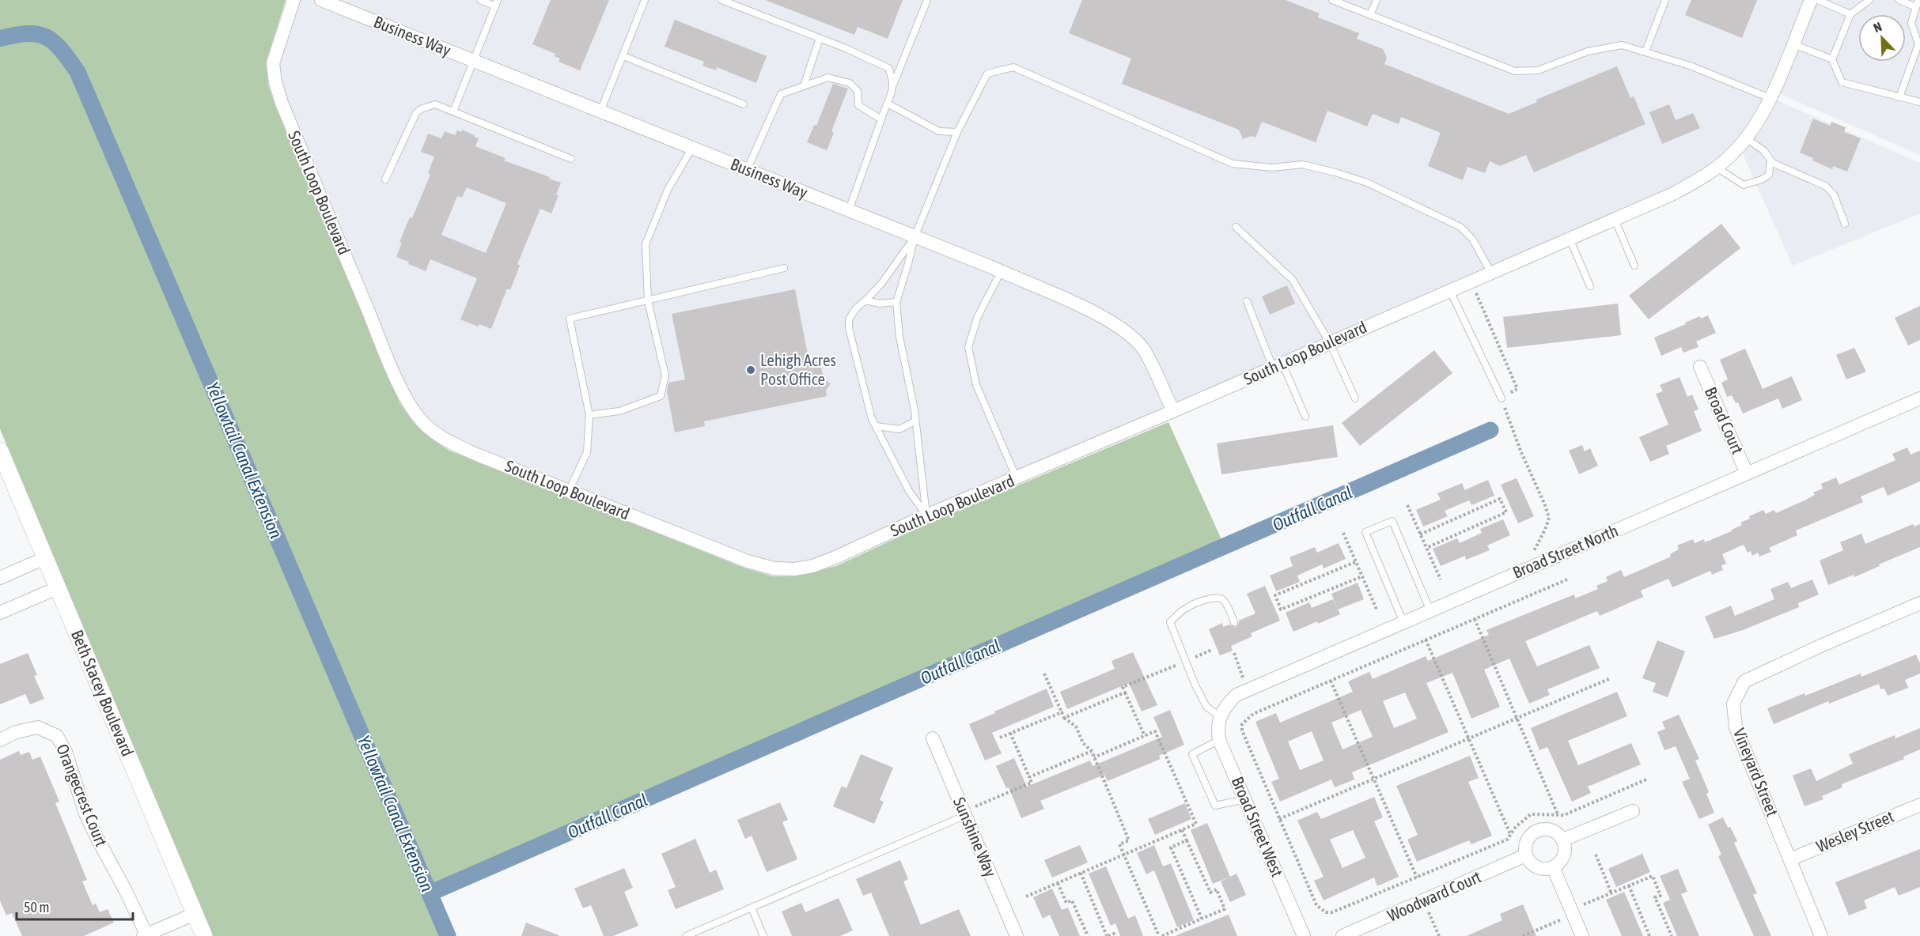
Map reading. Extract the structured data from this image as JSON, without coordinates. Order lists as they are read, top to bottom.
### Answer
{
  "streets": {
    "street": [
      "Business Way",
      "South Loop Boulevard",
      "Broad Court",
      "Broad Street North",
      "Beth Stacey Boulevard",
      "Vineyard Street",
      "Orangecrest Court",
      "Broad Street West",
      "Wesley Street",
      "Sunshine Way",
      "Woodward Court"
    ]
  },
  "crossings": [
    ["Business Way", "South Loop Boulevard"],
    ["Broad Court", "Broad Street North"],
    ["Broad Street North", "Broad Street West"],
    ["Beth Stacey Boulevard", "Orangecrest Court"],
    ["Vineyard Street", "Wesley Street"]
  ],
  "water": ["Yellowtail Canal Extension", "Outfall Canal"],
  "places": ["Lehigh Acres Post Office"],
  "scale_bar": "50 m",
  "north": "top left"
}
